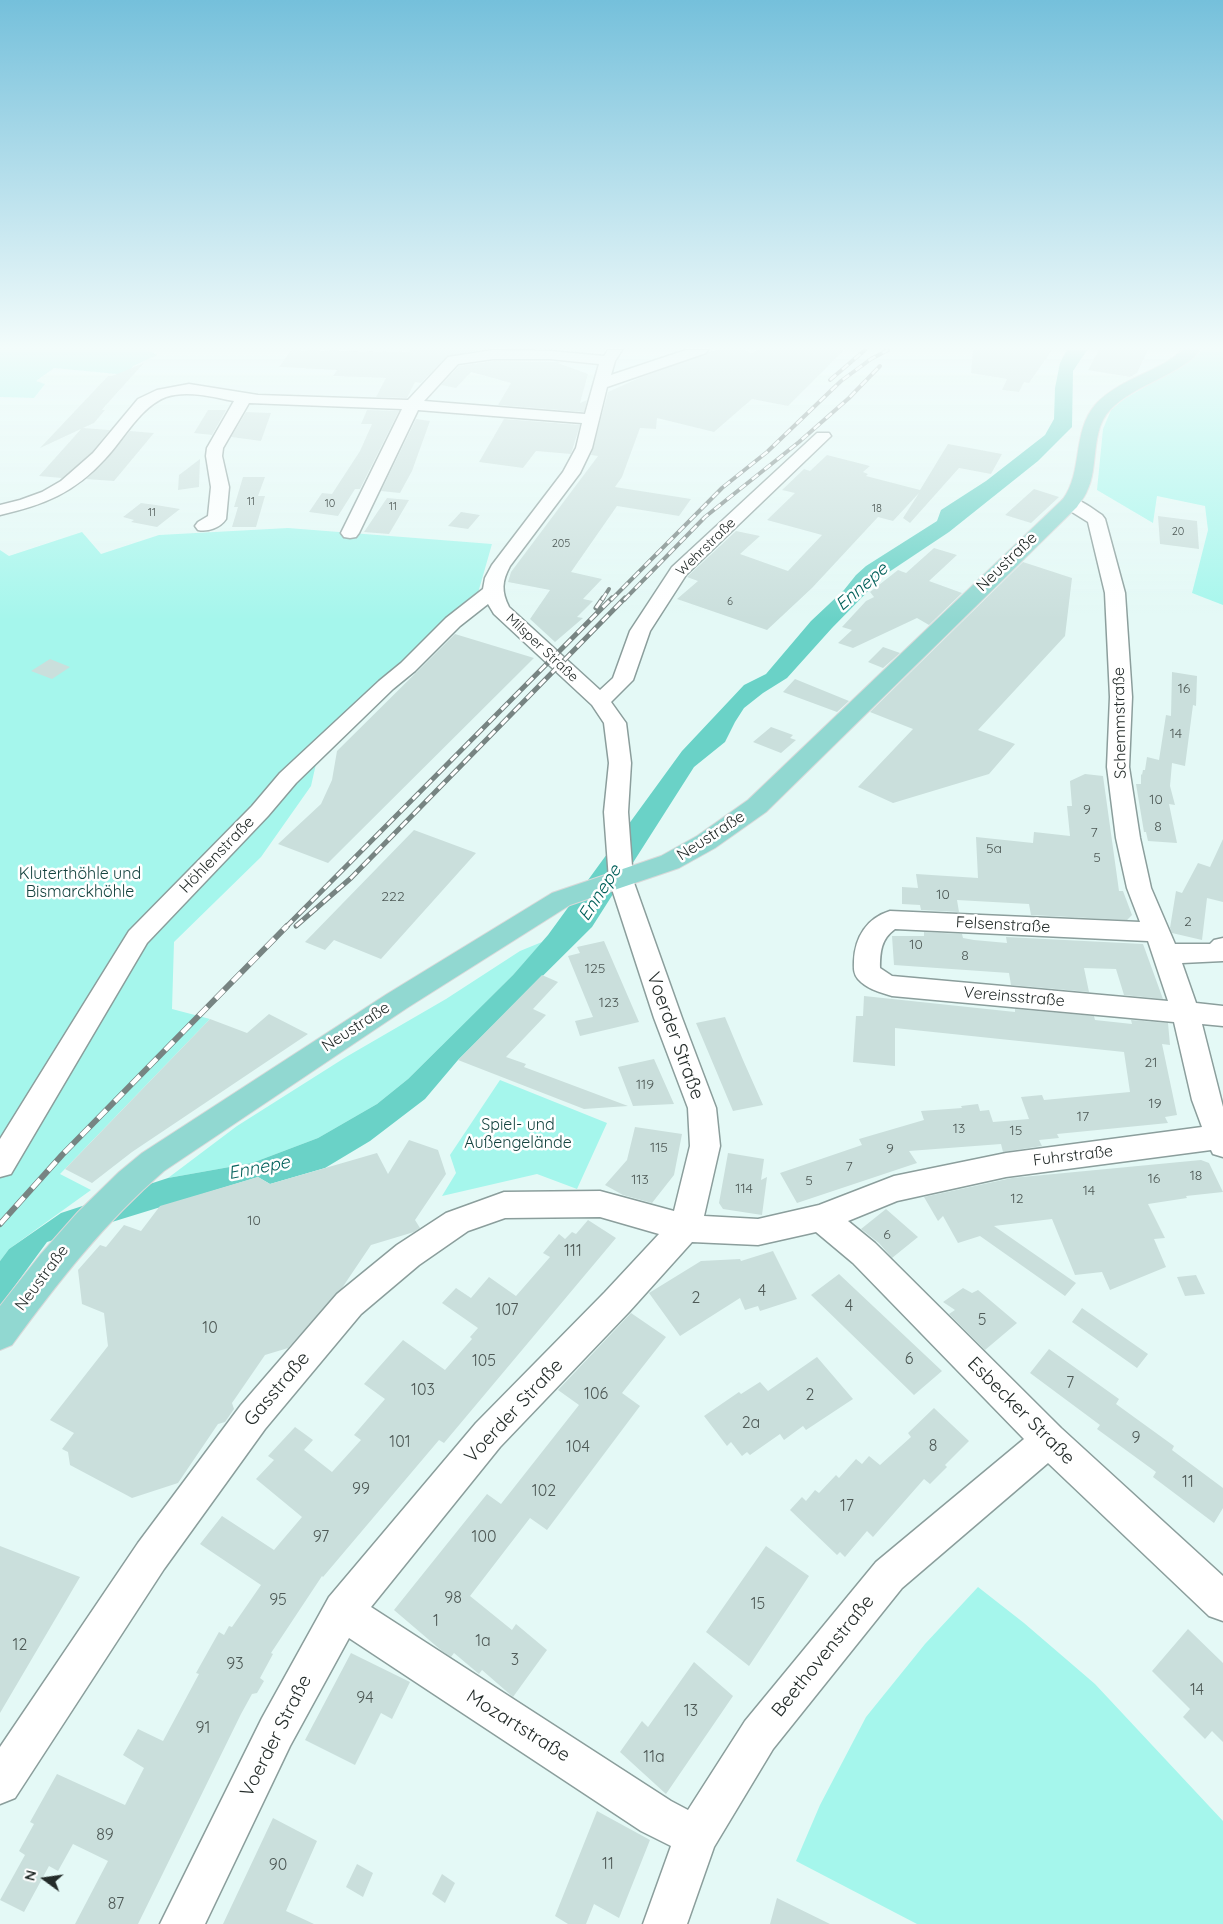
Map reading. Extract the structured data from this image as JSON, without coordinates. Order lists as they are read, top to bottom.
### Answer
{
  "streets": {
    "main road": ["Neustraße"],
    "street": [
      "Wehrstraße",
      "Milsper Straße",
      "Schemmstraße",
      "Höhlenstraße",
      "Felsenstraße",
      "Vereinsstraße",
      "Voerder Straße",
      "Fuhrstraße",
      "Gasstraße",
      "Esbecker Straße",
      "Beethovenstraße",
      "Mozartstraße"
    ]
  },
  "crossings": [
    ["Wehrstraße", "Milsper Straße"],
    ["Neustraße", "Milsper Straße"],
    ["Neustraße", "Schemmstraße"],
    ["Neustraße", "Voerder Straße"],
    ["Milsper Straße", "Höhlenstraße"],
    ["Milsper Straße", "Voerder Straße"],
    ["Schemmstraße", "Felsenstraße"],
    ["Schemmstraße", "Fuhrstraße"],
    ["Felsenstraße", "Vereinsstraße"],
    ["Felsenstraße", "Fuhrstraße"],
    ["Vereinsstraße", "Fuhrstraße"],
    ["Voerder Straße", "Fuhrstraße"],
    ["Voerder Straße", "Gasstraße"],
    ["Voerder Straße", "Mozartstraße"],
    ["Fuhrstraße", "Gasstraße"],
    ["Fuhrstraße", "Esbecker Straße"],
    ["Esbecker Straße", "Beethovenstraße"],
    ["Beethovenstraße", "Mozartstraße"]
  ],
  "water": ["Ennepe"],
  "parks": ["Kluterthöhle und Bismarckhöhle", "Spiel- und Außengelände"],
  "house_numbers": [
    "11",
    "10",
    "11",
    "18",
    "11",
    "20",
    "205",
    "6",
    "16",
    "14",
    "10",
    "9",
    "8",
    "7",
    "5a",
    "5",
    "10",
    "222",
    "2",
    "10",
    "8",
    "125",
    "123",
    "21",
    "119",
    "19",
    "17",
    "13",
    "15",
    "115",
    "9",
    "7",
    "18",
    "16",
    "113",
    "5",
    "114",
    "14",
    "12",
    "10",
    "6",
    "111",
    "4",
    "2",
    "4",
    "107",
    "5",
    "10",
    "6",
    "105",
    "7",
    "103",
    "106",
    "2",
    "2a",
    "9",
    "101",
    "8",
    "104",
    "11",
    "99",
    "102",
    "17",
    "97",
    "100",
    "98",
    "95",
    "15",
    "1",
    "1a",
    "12",
    "3",
    "93",
    "14",
    "94",
    "13",
    "91",
    "11a",
    "89",
    "11",
    "90",
    "87"
  ],
  "north": "left"
}
